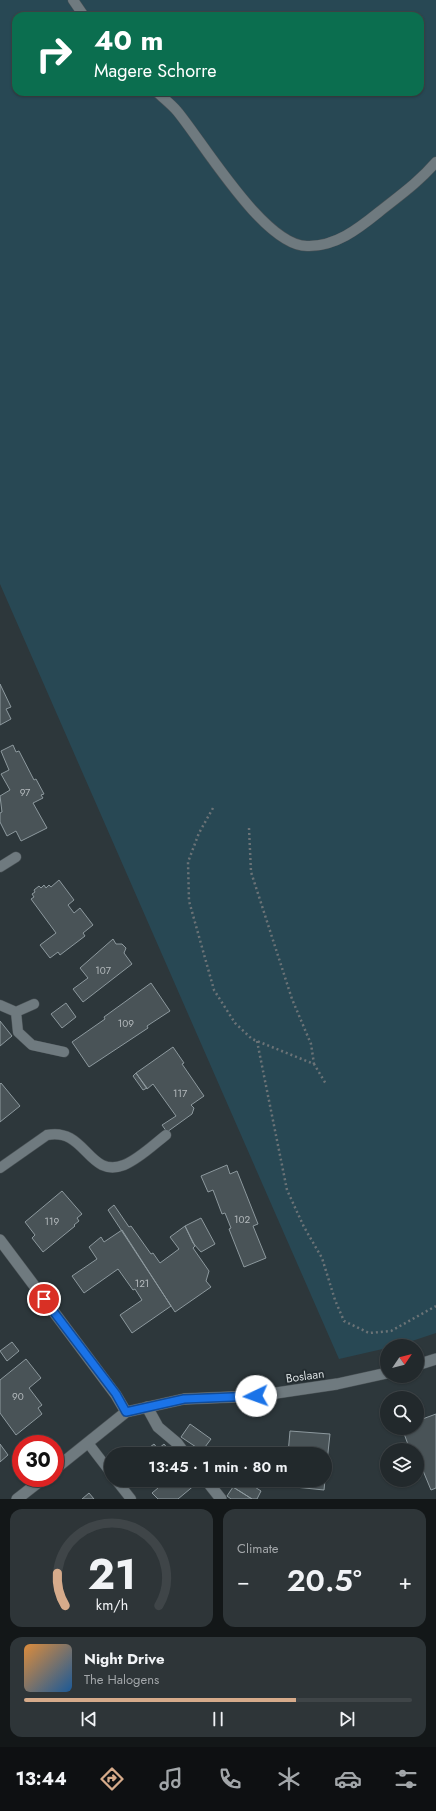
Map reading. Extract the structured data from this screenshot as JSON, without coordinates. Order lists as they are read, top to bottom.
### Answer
{
  "streets": {
    "street": ["Boslaan"]
  },
  "house_numbers": [
    "97",
    "107",
    "109",
    "117",
    "102",
    "119",
    "121",
    "90"
  ],
  "north": "top right",
  "page": {
    "turn": ["40 m", "Magere Schorre"],
    "limit": "30",
    "trip": "13:45 · 1 min · 80 m",
    "tile": "Climate",
    "heat": ["−", "20.5°", "+"],
    "song": ["Night Drive", "The Halogens"],
    "tabs": "13:44",
    "gauge": ["21", "km/h"]
  }
}
